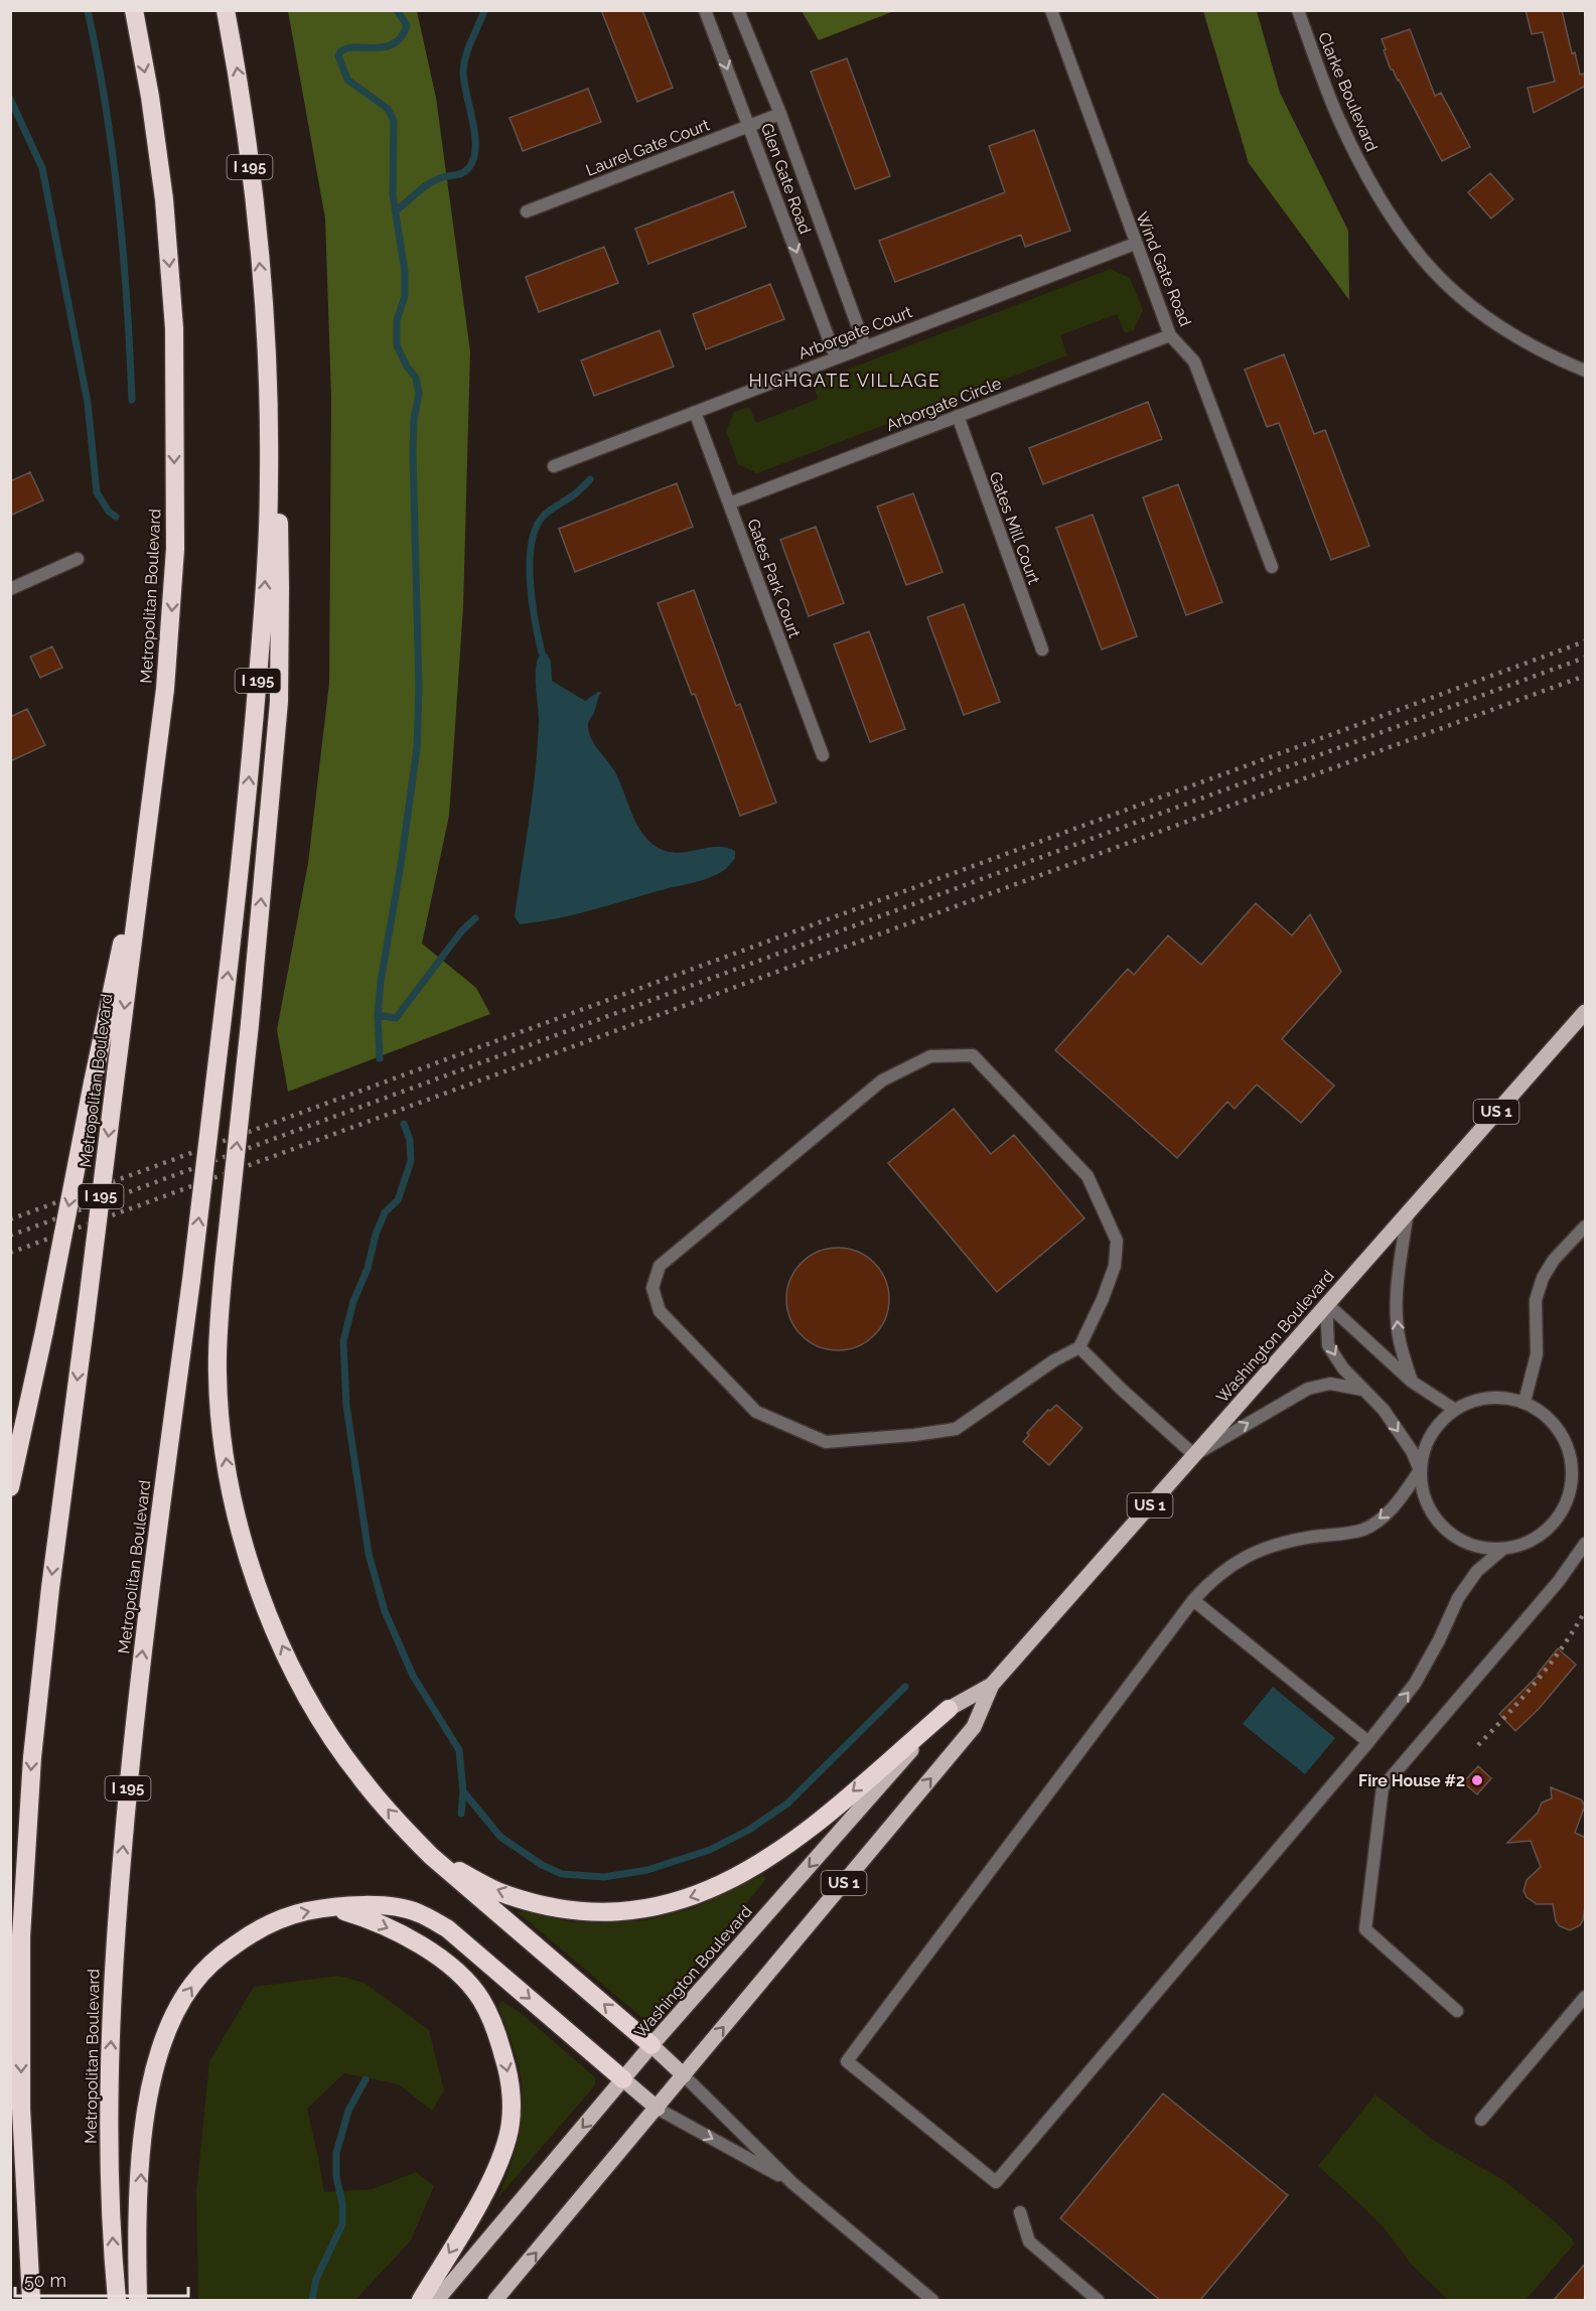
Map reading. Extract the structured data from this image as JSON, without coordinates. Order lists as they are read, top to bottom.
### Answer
{
  "streets": {
    "highway": ["I 195", "Metropolitan Boulevard"],
    "main road": ["US 1", "Washington Boulevard"],
    "street": [
      "Clarke Boulevard",
      "Laurel Gate Court",
      "Glen Gate Road",
      "Wind Gate Road",
      "Arborgate Court",
      "Arborgate Circle",
      "Gates Mill Court",
      "Gates Park Court"
    ]
  },
  "crossings": [
    ["Laurel Gate Court", "Glen Gate Road"],
    ["Glen Gate Road", "Arborgate Court"],
    ["Wind Gate Road", "Arborgate Court"],
    ["Wind Gate Road", "Arborgate Circle"],
    ["Arborgate Court", "Gates Park Court"],
    ["Arborgate Circle", "Gates Mill Court"],
    ["Arborgate Circle", "Gates Park Court"]
  ],
  "districts": ["HIGHGATE VILLAGE"],
  "places": ["Fire House #2"],
  "scale_bar": "50 m"
}
